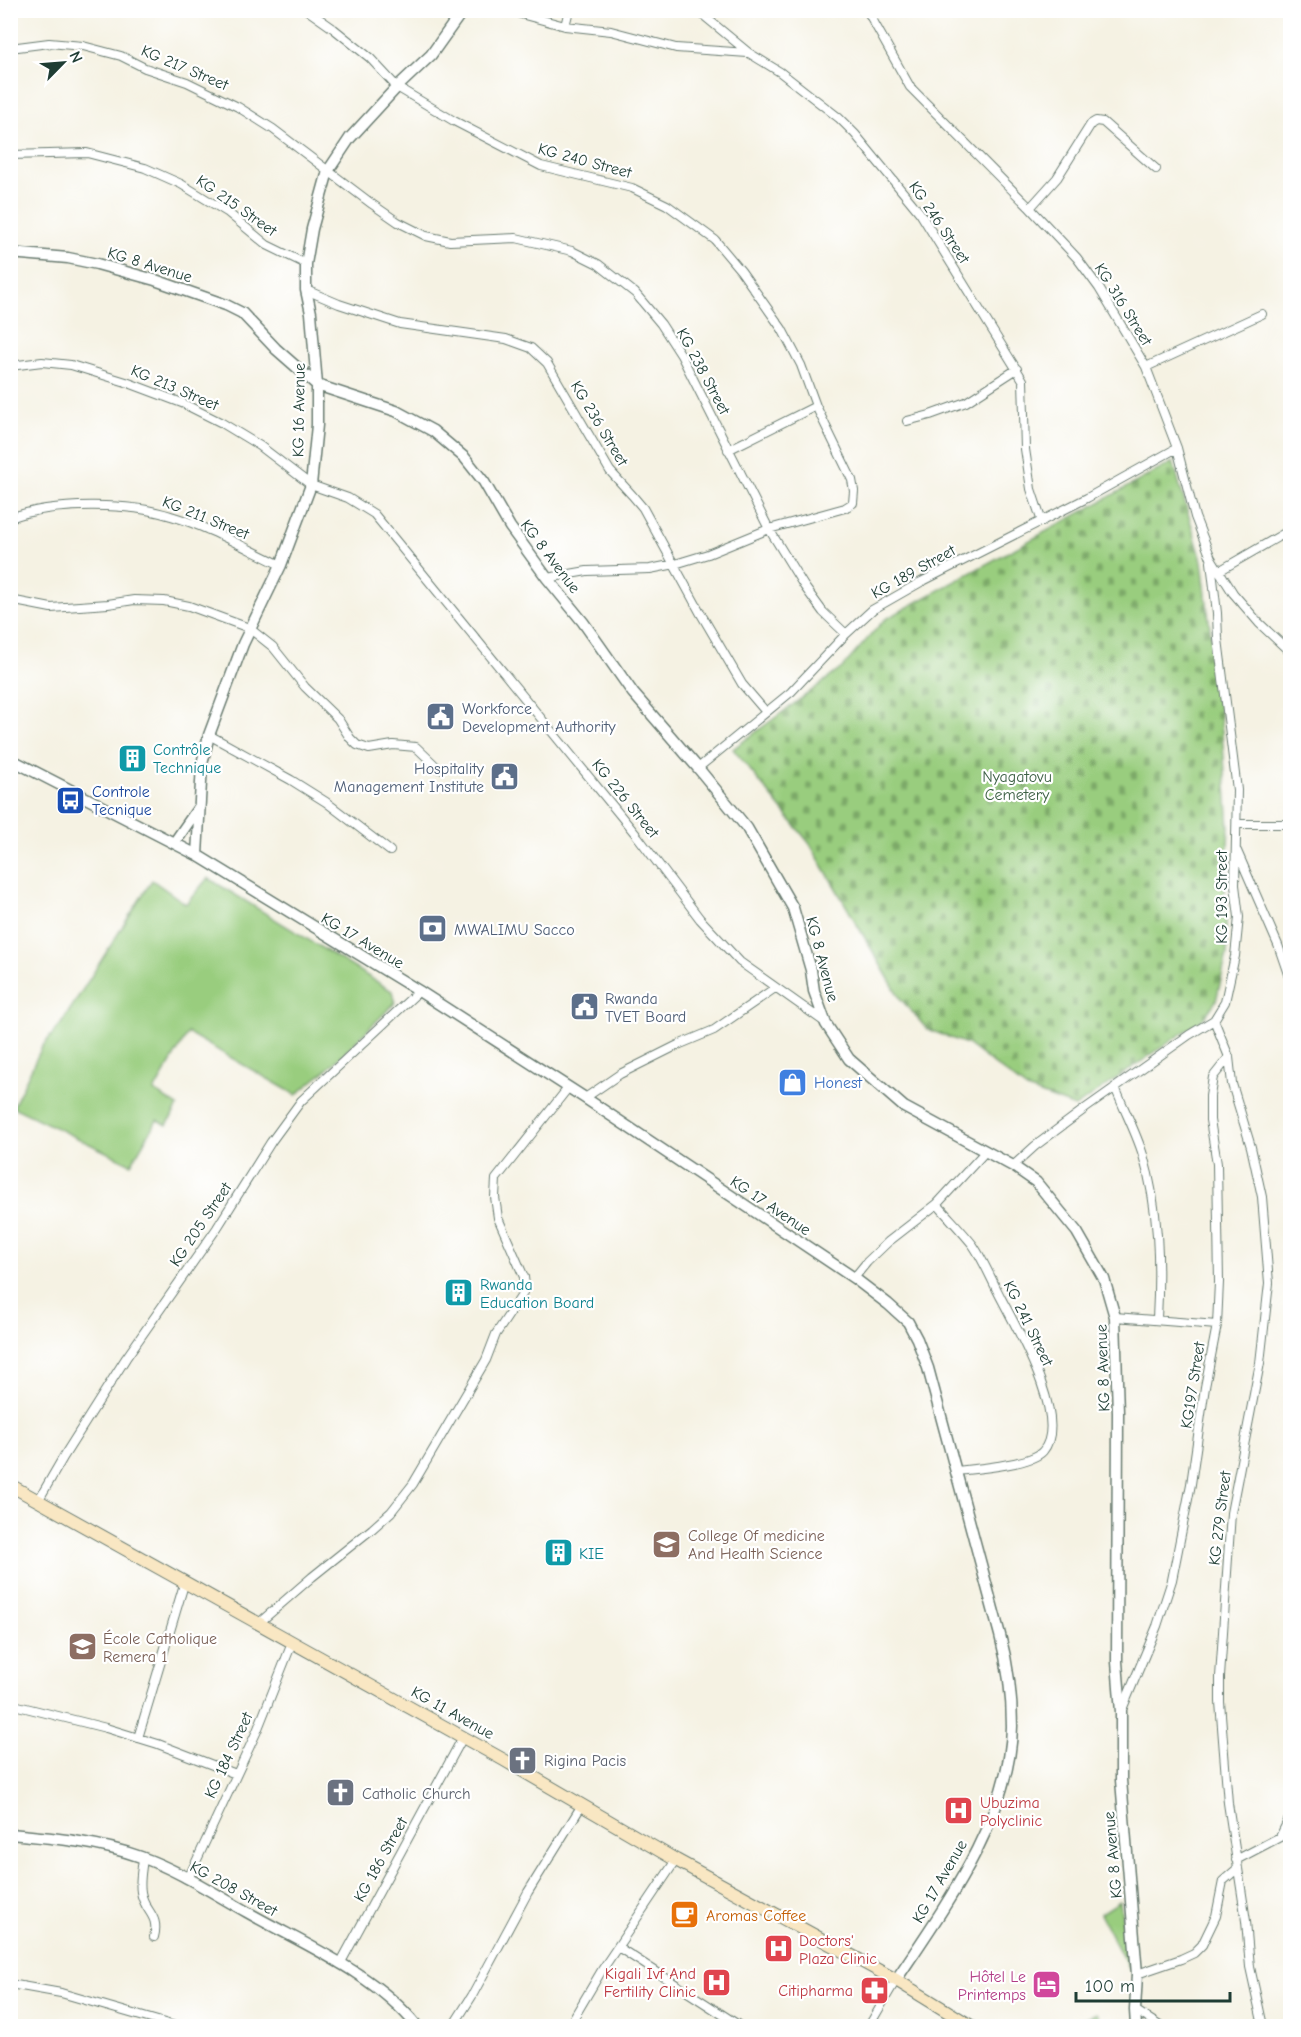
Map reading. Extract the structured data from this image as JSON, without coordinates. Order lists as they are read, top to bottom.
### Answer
{
  "streets": {
    "main road": ["KG 11 Avenue"],
    "street": [
      "KG 217 Street",
      "KG 240 Street",
      "KG 215 Street",
      "KG 246 Street",
      "KG 8 Avenue",
      "KG 316 Street",
      "KG 238 Street",
      "KG 213 Street",
      "KG 16 Avenue",
      "KG 236 Street",
      "KG 211 Street",
      "KG 189 Street",
      "KG 226 Street",
      "KG 193 Street",
      "KG 17 Avenue",
      "KG 205 Street",
      "KG 241 Street",
      "KG197 Street",
      "KG 279 Street",
      "KG 184 Street",
      "KG 186 Street",
      "KG 208 Street"
    ]
  },
  "crossings": [
    ["KG 217 Street", "KG 238 Street"],
    ["KG 217 Street", "KG 16 Avenue"],
    ["KG 240 Street", "KG 238 Street"],
    ["KG 240 Street", "KG 16 Avenue"],
    ["KG 215 Street", "KG 16 Avenue"],
    ["KG 246 Street", "KG 189 Street"],
    ["KG 8 Avenue", "KG 16 Avenue"],
    ["KG 8 Avenue", "KG 189 Street"],
    ["KG 8 Avenue", "KG 226 Street"],
    ["KG 8 Avenue", "KG197 Street"],
    ["KG 316 Street", "KG 189 Street"],
    ["KG 316 Street", "KG 193 Street"],
    ["KG 238 Street", "KG 16 Avenue"],
    ["KG 238 Street", "KG 189 Street"],
    ["KG 213 Street", "KG 16 Avenue"],
    ["KG 213 Street", "KG 226 Street"],
    ["KG 16 Avenue", "KG 236 Street"],
    ["KG 16 Avenue", "KG 211 Street"],
    ["KG 16 Avenue", "KG 226 Street"],
    ["KG 16 Avenue", "KG 17 Avenue"],
    ["KG 236 Street", "KG 189 Street"],
    ["KG 193 Street", "KG 279 Street"],
    ["KG 17 Avenue", "KG 205 Street"],
    ["KG 17 Avenue", "KG 241 Street"],
    ["KG 17 Avenue", "KG 11 Avenue"],
    ["KG 205 Street", "KG 11 Avenue"],
    ["KG197 Street", "KG 279 Street"],
    ["KG 11 Avenue", "KG 184 Street"],
    ["KG 11 Avenue", "KG 186 Street"],
    ["KG 184 Street", "KG 208 Street"],
    ["KG 186 Street", "KG 208 Street"]
  ],
  "parks": ["Nyagatovu Cemetery"],
  "places": {
    "public building": ["Workforce Development Authority", "Hospitality Management Institute", "Rwanda TVET Board"],
    "building": ["Contrôle Technique", "Rwanda Education Board", "KIE"],
    "bus stop": ["Controle Tecnique"],
    "bank": ["MWALIMU Sacco"],
    "shop": ["Honest"],
    "school or university": ["College Of medicine And Health Science", "École Catholique Remera 1"],
    "church": ["Rigina Pacis", "Catholic Church"],
    "hospital": ["Ubuzima Polyclinic", "Doctors' Plaza Clinic", "Kigali Ivf And Fertility Clinic"],
    "cafe": ["Aromas Coffee"],
    "hotel": ["Hôtel Le Printemps"],
    "pharmacy": ["Citipharma"]
  },
  "scale_bar": "100 m",
  "north": "top right"
}
